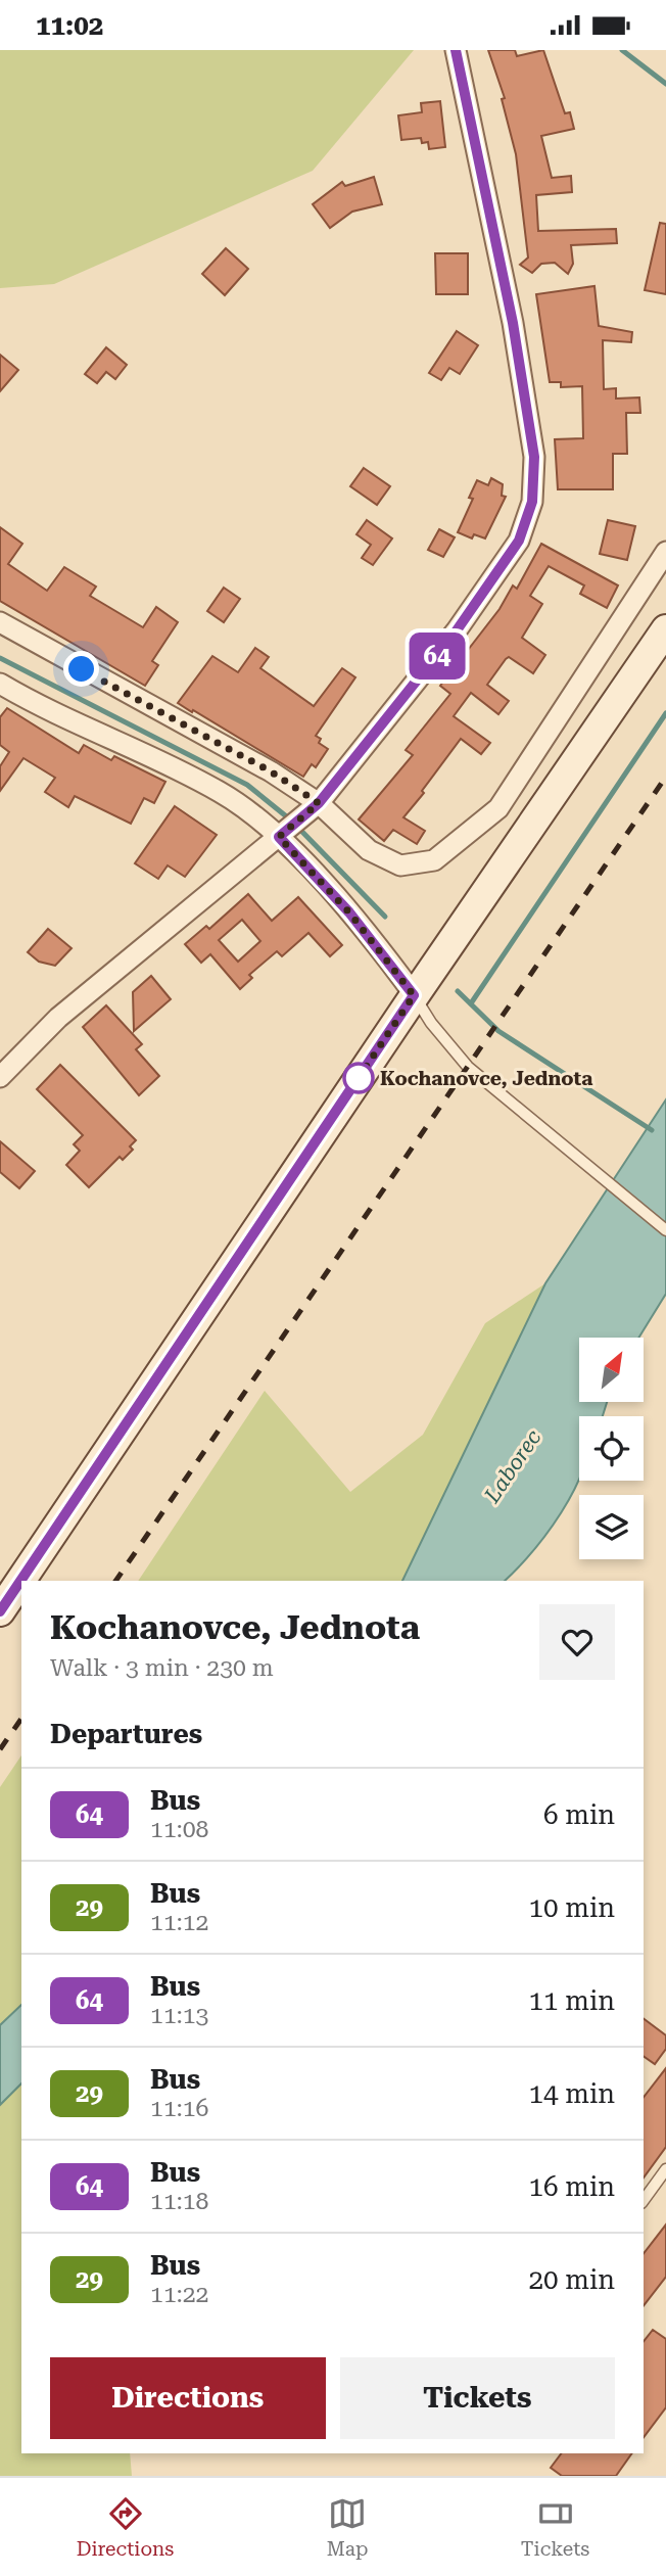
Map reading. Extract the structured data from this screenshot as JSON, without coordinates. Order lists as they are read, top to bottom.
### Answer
{
  "water": ["Laborec"],
  "places": ["Kochanovce, Jednota"],
  "lines": ["bus line 64"],
  "north": "top right",
  "page": {
    "status": "11:02",
    "on_map": "64",
    "heading": [
      ["Kochanovce, Jednota", "Walk · 3 min · 230 m"],
      "Departures"
    ],
    "list": [
      {
        "mark": "64",
        "name": "Bus",
        "note": "11:08",
        "value": "6 min"
      },
      {
        "mark": "29",
        "name": "Bus",
        "note": "11:12",
        "value": "10 min"
      },
      {
        "mark": "64",
        "name": "Bus",
        "note": "11:13",
        "value": "11 min"
      },
      {
        "mark": "29",
        "name": "Bus",
        "note": "11:16",
        "value": "14 min"
      },
      {
        "mark": "64",
        "name": "Bus",
        "note": "11:18",
        "value": "16 min"
      },
      {
        "mark": "29",
        "name": "Bus",
        "note": "11:22",
        "value": "20 min"
      }
    ],
    "buttons": ["Directions", "Tickets"],
    "tabs": ["Directions", "Map", "Tickets"]
  }
}
